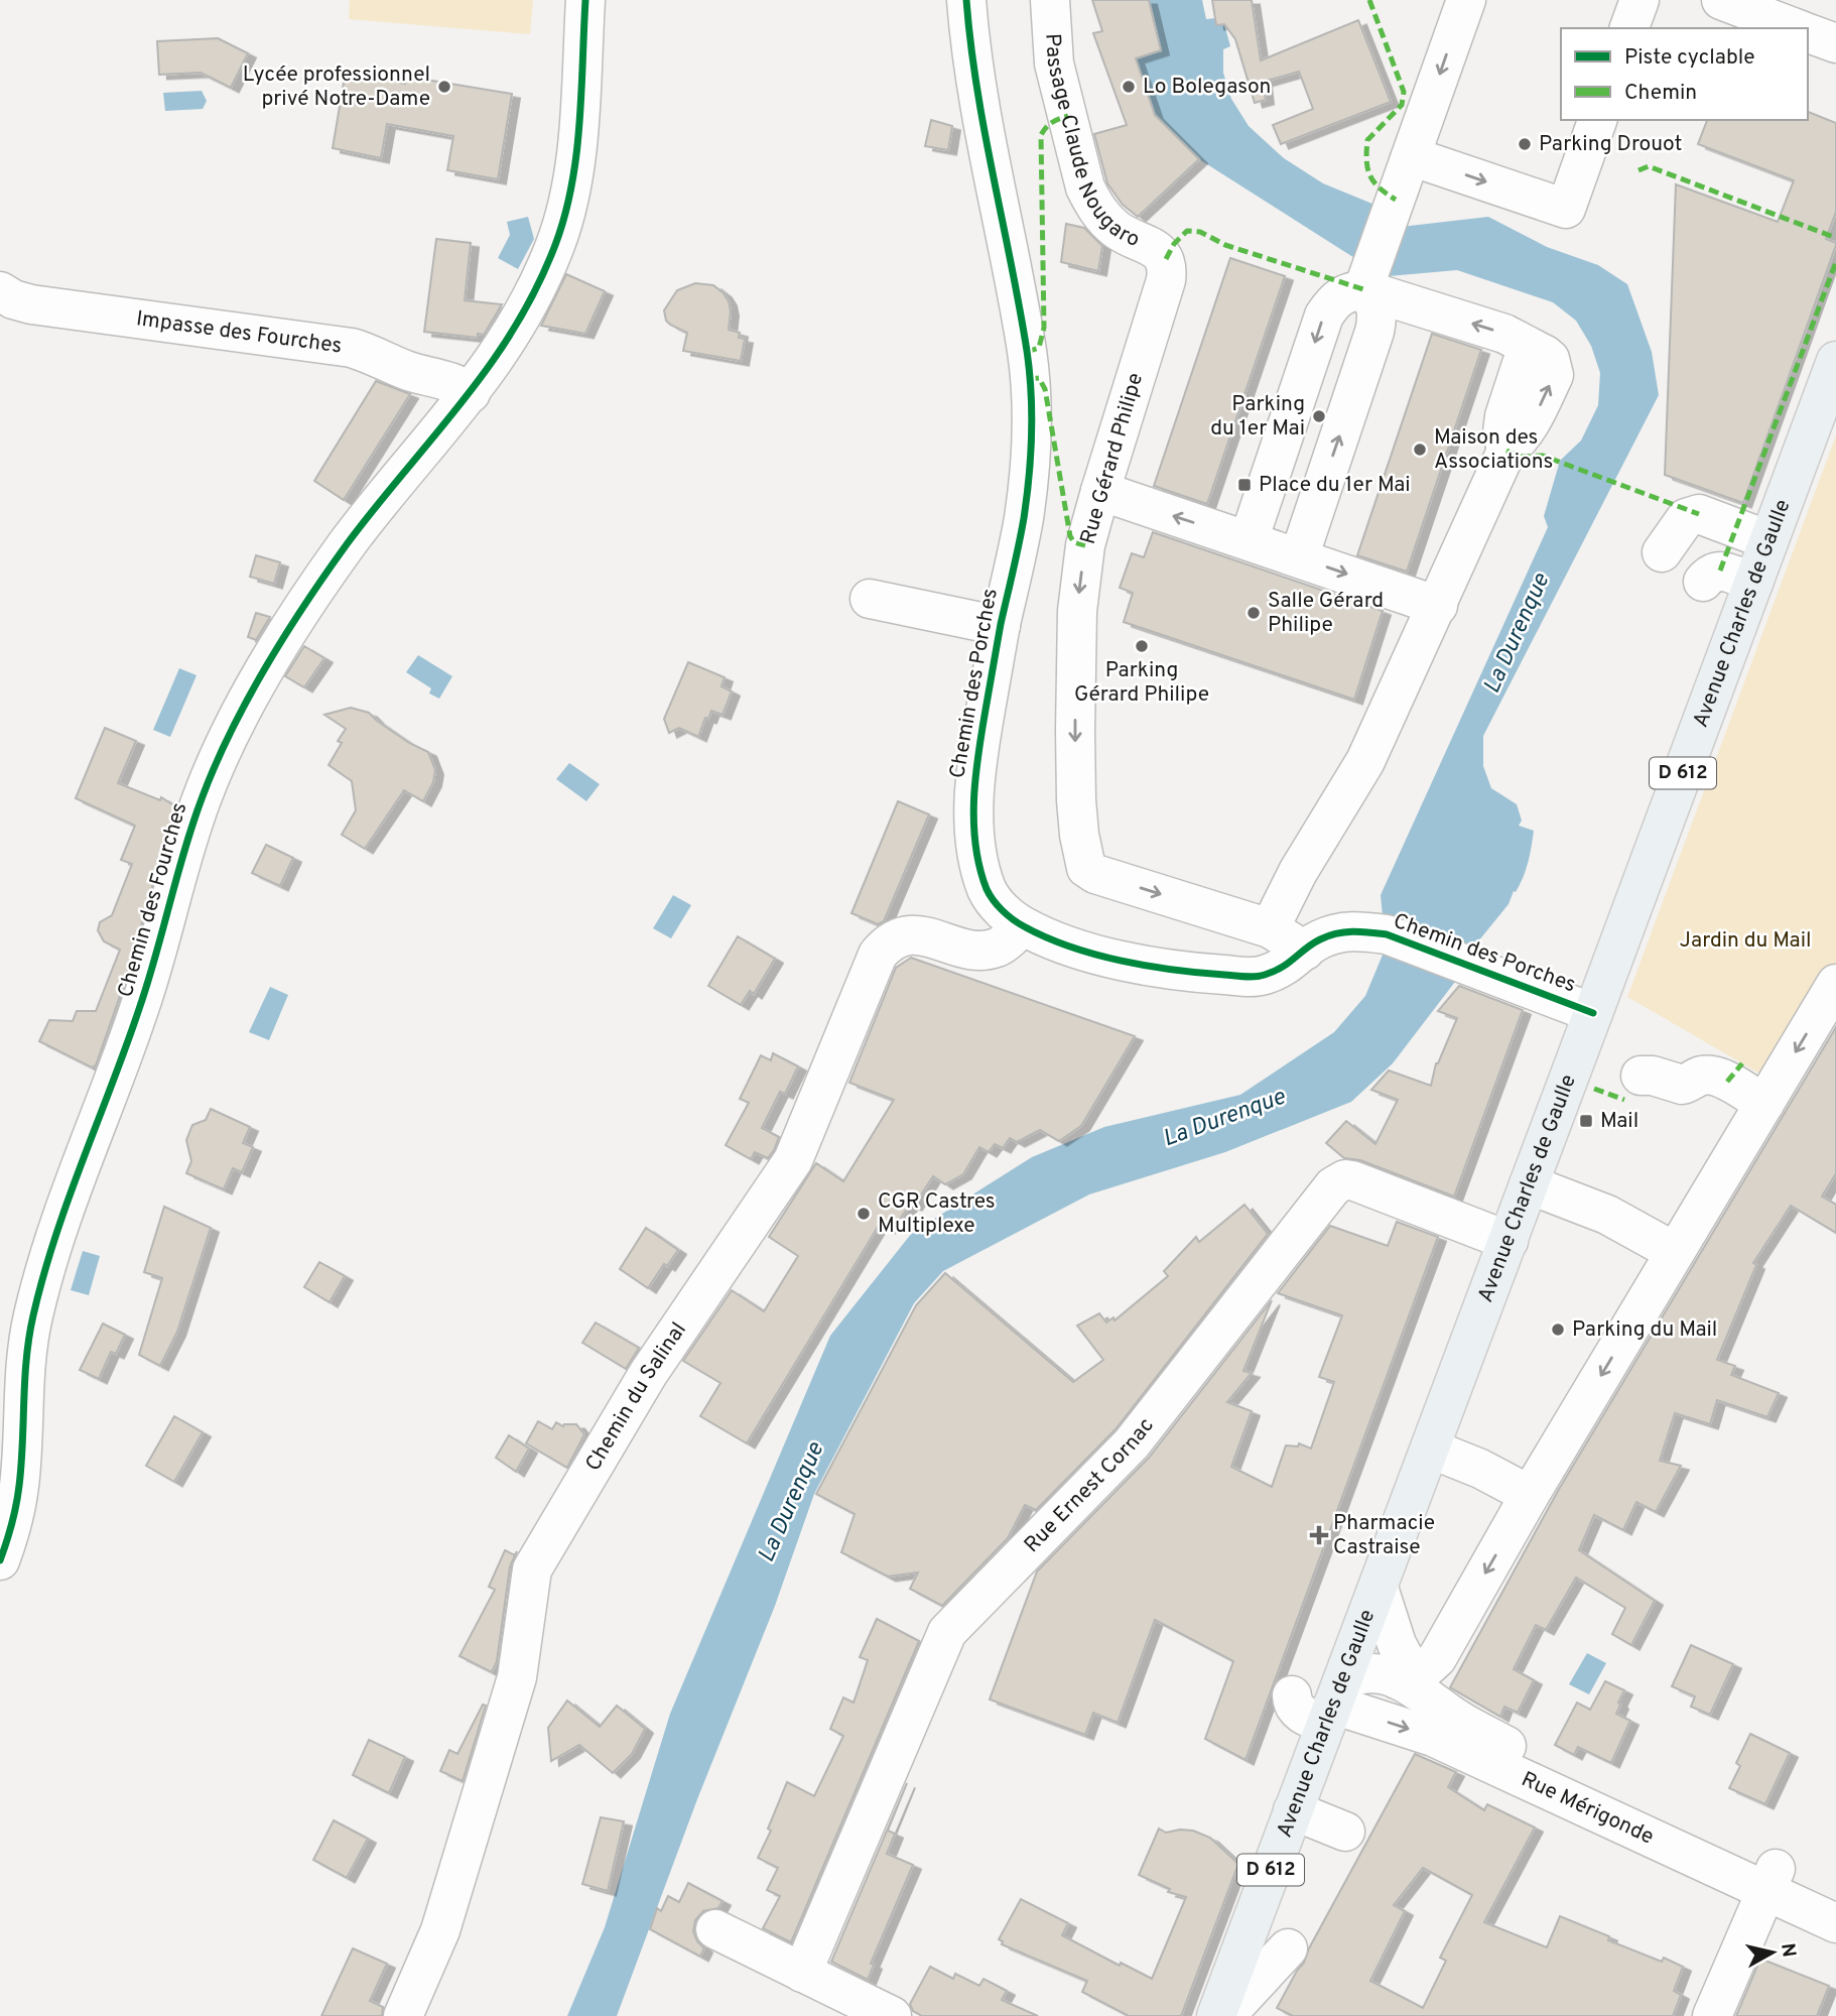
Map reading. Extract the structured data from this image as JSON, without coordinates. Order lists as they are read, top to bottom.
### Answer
{
  "streets": {
    "main road": ["Avenue Charles de Gaulle", "D 612"],
    "street": [
      "Passage Claude Nougaro",
      "Impasse des Fourches",
      "Rue Gérard Philipe",
      "Chemin des Porches",
      "Chemin des Fourches",
      "Chemin du Salinal",
      "Rue Ernest Cornac",
      "Rue Mérigonde"
    ]
  },
  "crossings": [
    ["Passage Claude Nougaro", "Rue Gérard Philipe"],
    ["Impasse des Fourches", "Chemin des Fourches"],
    ["Avenue Charles de Gaulle", "Chemin des Porches"],
    ["Avenue Charles de Gaulle", "Rue Ernest Cornac"],
    ["Avenue Charles de Gaulle", "Rue Mérigonde"],
    ["Chemin des Porches", "Chemin du Salinal"]
  ],
  "one_way": ["Rue Gérard Philipe"],
  "water": ["La Durenque"],
  "parks": ["Jardin du Mail"],
  "places": {
    "other": [
      "Lycée professionnel privé Notre-Dame",
      "Lo Bolegason",
      "Parking Drouot",
      "Parking du 1er Mai",
      "Maison des Associations",
      "Salle Gérard Philipe",
      "Parking Gérard Philipe",
      "CGR Castres Multiplexe",
      "Parking du Mail"
    ],
    "transit": ["Place du 1er Mai", "Mail"],
    "health": ["Pharmacie Castraise"]
  },
  "legend": ["Piste cyclable", "Chemin"],
  "north": "right"
}
